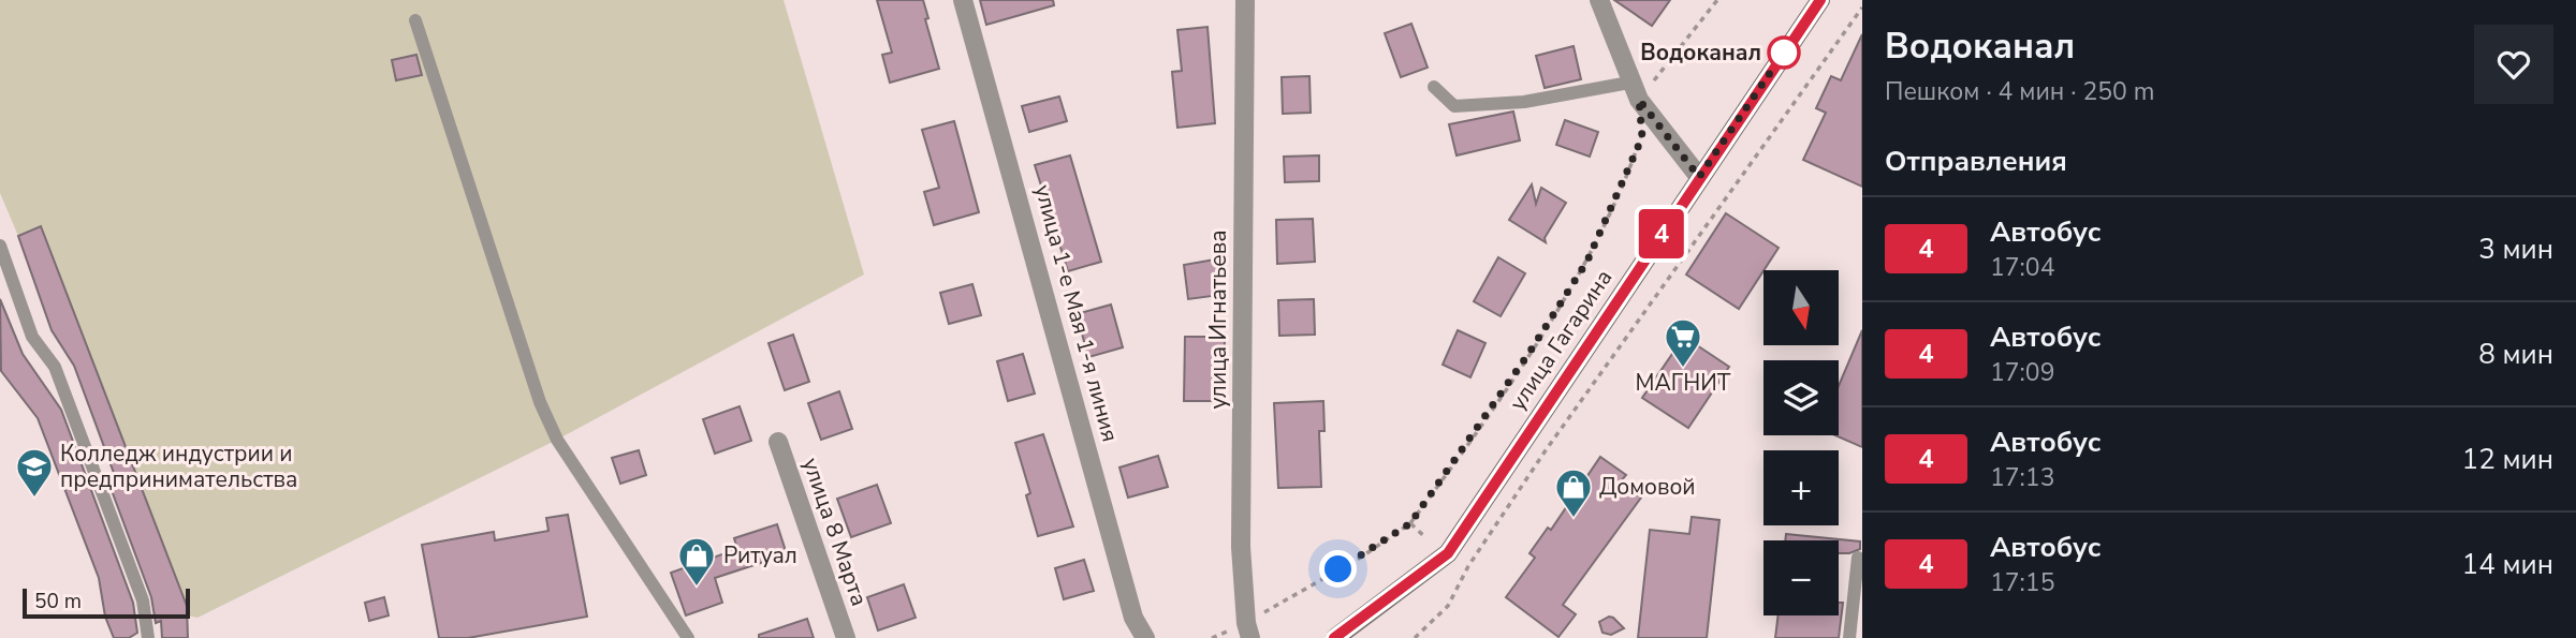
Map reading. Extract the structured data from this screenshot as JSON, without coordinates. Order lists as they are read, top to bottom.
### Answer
{
  "streets": {
    "main road": ["улица Гагарина"],
    "street": ["улица 1-е Мая 1-я линия", "улица Игнатьева", "улица 8 Марта"]
  },
  "places": {
    "other": ["Водоканал"],
    "supermarket": ["МАГНИТ"],
    "school or university": ["Колледж индустрии и предпринимательства"],
    "shop": ["Домовой", "Ритуал"]
  },
  "lines": ["bus line 4"],
  "scale_bar": "50 m",
  "north": "bottom",
  "page": {
    "on_map": "4",
    "heading": [
      ["Водоканал", "Пешком · 4 мин · 250 m"],
      "Отправления"
    ],
    "list": [
      {
        "mark": "4",
        "name": "Автобус",
        "note": "17:04",
        "value": "3 мин"
      },
      {
        "mark": "4",
        "name": "Автобус",
        "note": "17:09",
        "value": "8 мин"
      },
      {
        "mark": "4",
        "name": "Автобус",
        "note": "17:13",
        "value": "12 мин"
      },
      {
        "mark": "4",
        "name": "Автобус",
        "note": "17:15",
        "value": "14 мин"
      }
    ],
    "map_buttons": ["+", "−"],
    "scale": "50 m"
  }
}
